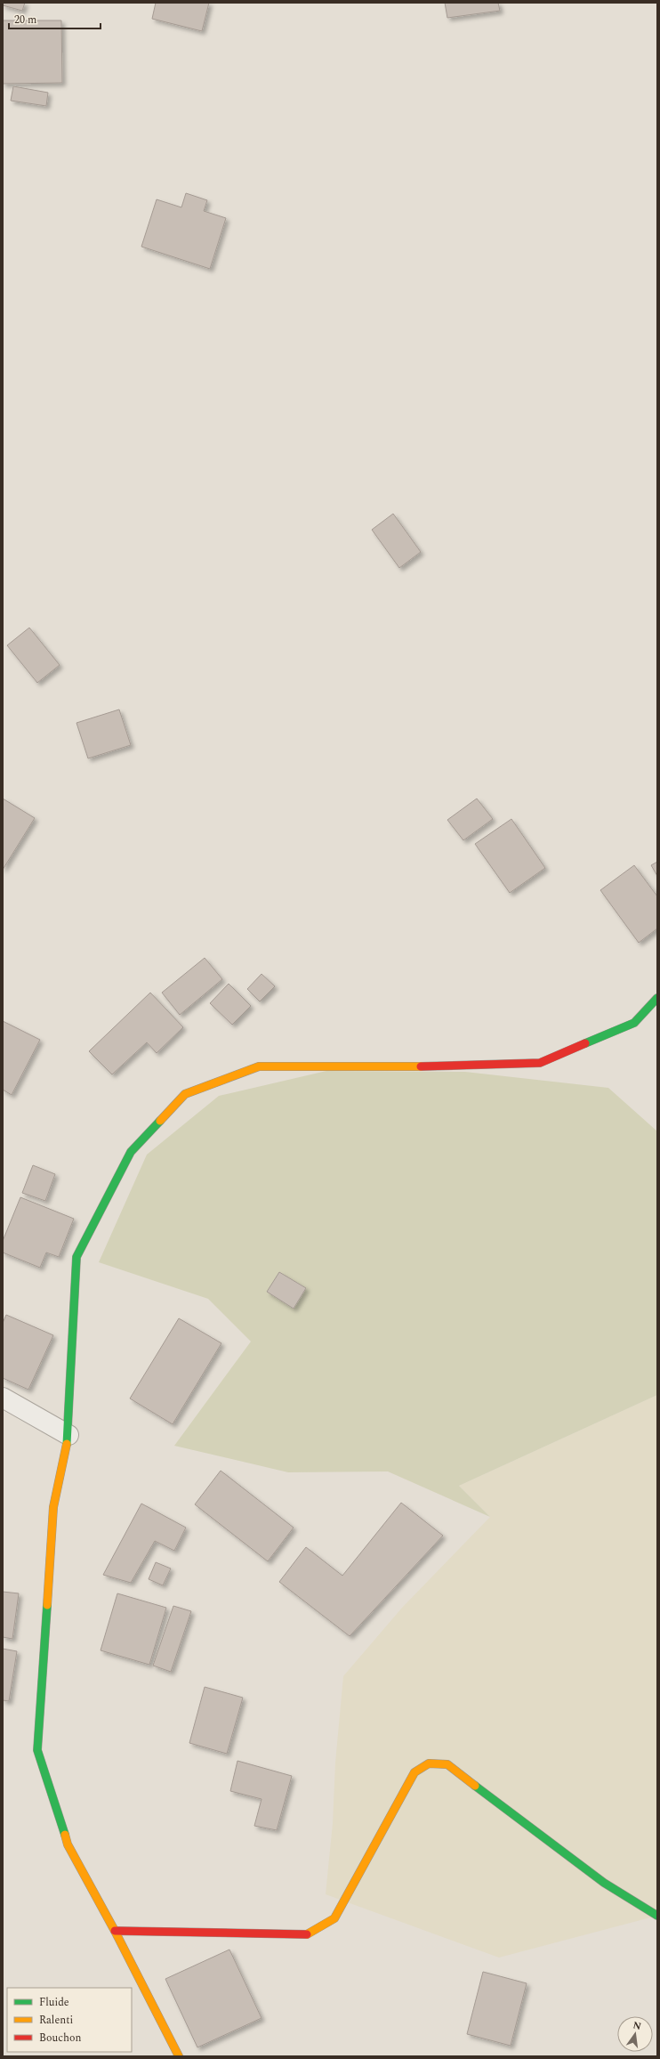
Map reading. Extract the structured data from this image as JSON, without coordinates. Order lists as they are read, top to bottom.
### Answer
{
  "legend": ["Fluide", "Ralenti", "Bouchon"],
  "scale_bar": "20 m",
  "north": "top"
}
